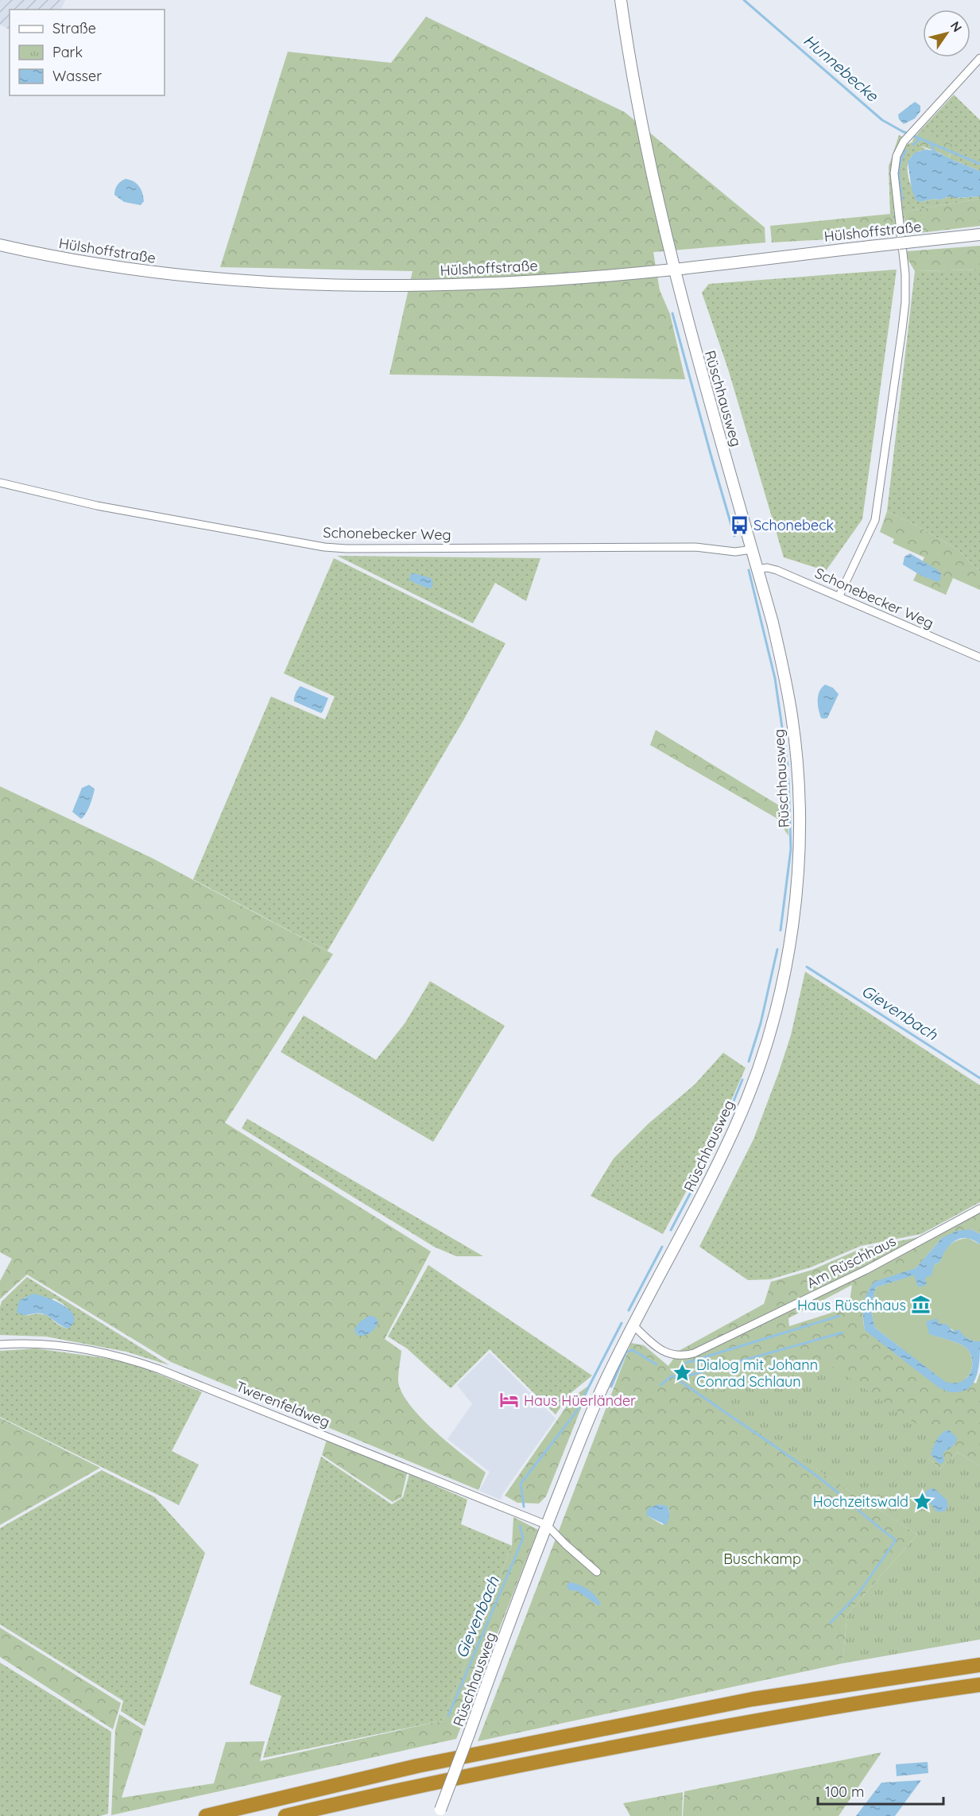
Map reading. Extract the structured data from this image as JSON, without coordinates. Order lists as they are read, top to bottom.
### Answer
{
  "streets": {
    "main road": ["Hülshoffstraße", "Rüschhausweg"],
    "street": ["Schonebecker Weg", "Am Rüschhaus", "Twerenfeldweg"]
  },
  "crossings": [
    ["Hülshoffstraße", "Rüschhausweg"],
    ["Rüschhausweg", "Schonebecker Weg"],
    ["Rüschhausweg", "Am Rüschhaus"],
    ["Rüschhausweg", "Twerenfeldweg"]
  ],
  "water": ["Hunnebecke", "Gievenbach"],
  "parks": ["Buschkamp"],
  "places": {
    "bus stop": ["Schonebeck"],
    "museum": ["Haus Rüschhaus"],
    "place": ["Dialog mit Johann Conrad Schlaun", "Hochzeitswald"],
    "hotel": ["Haus Hüerländer"]
  },
  "legend": ["Straße", "Park", "Wasser"],
  "scale_bar": "100 m",
  "north": "top right"
}
